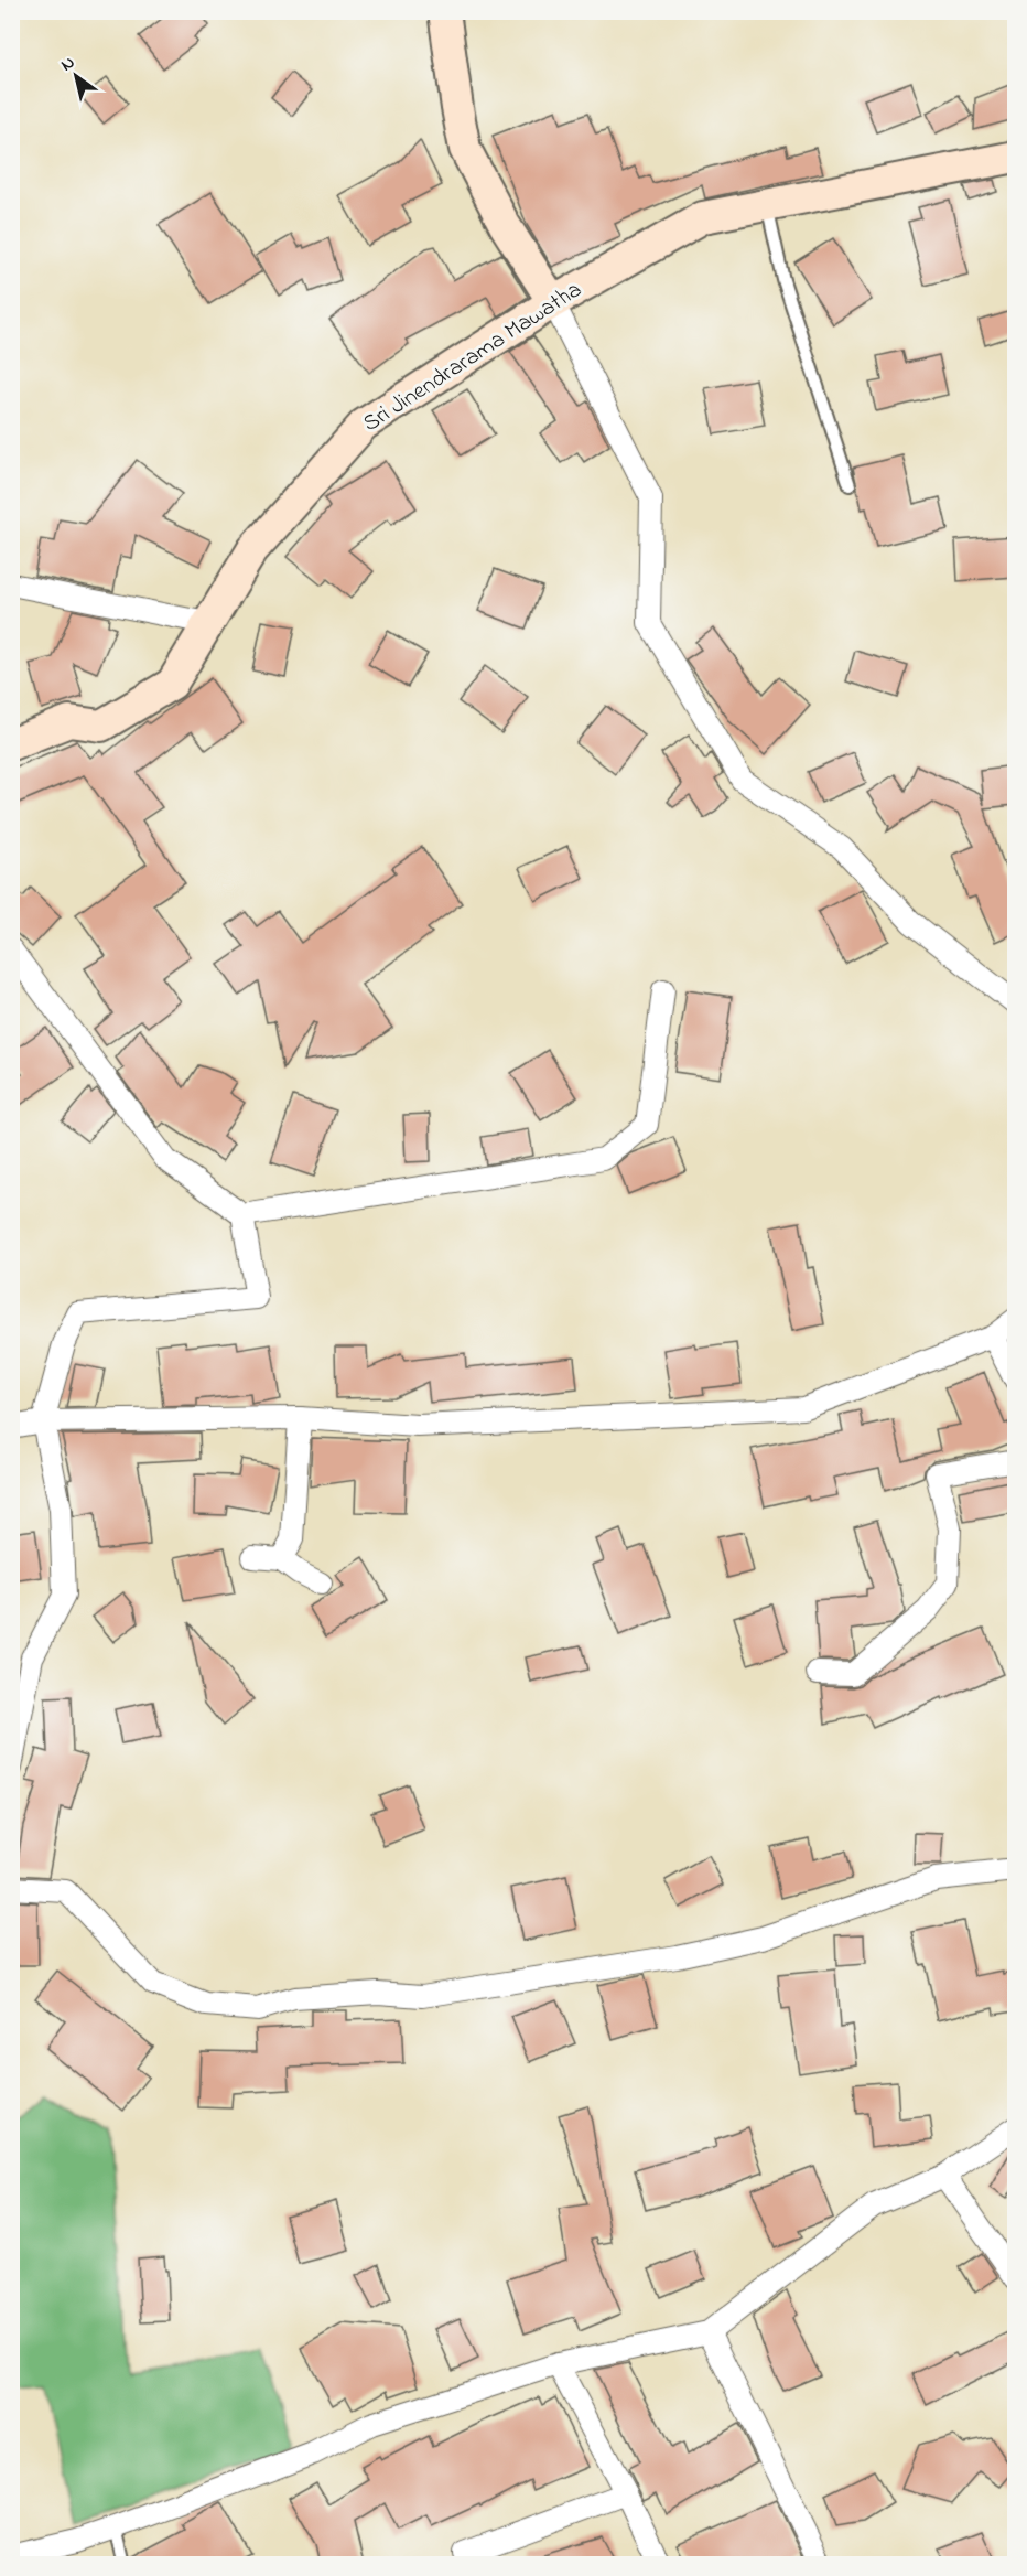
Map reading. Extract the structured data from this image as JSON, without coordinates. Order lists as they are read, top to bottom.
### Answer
{
  "streets": {
    "main road": ["Sri Jinendrarama Mawatha"]
  },
  "north": "top left"
}
